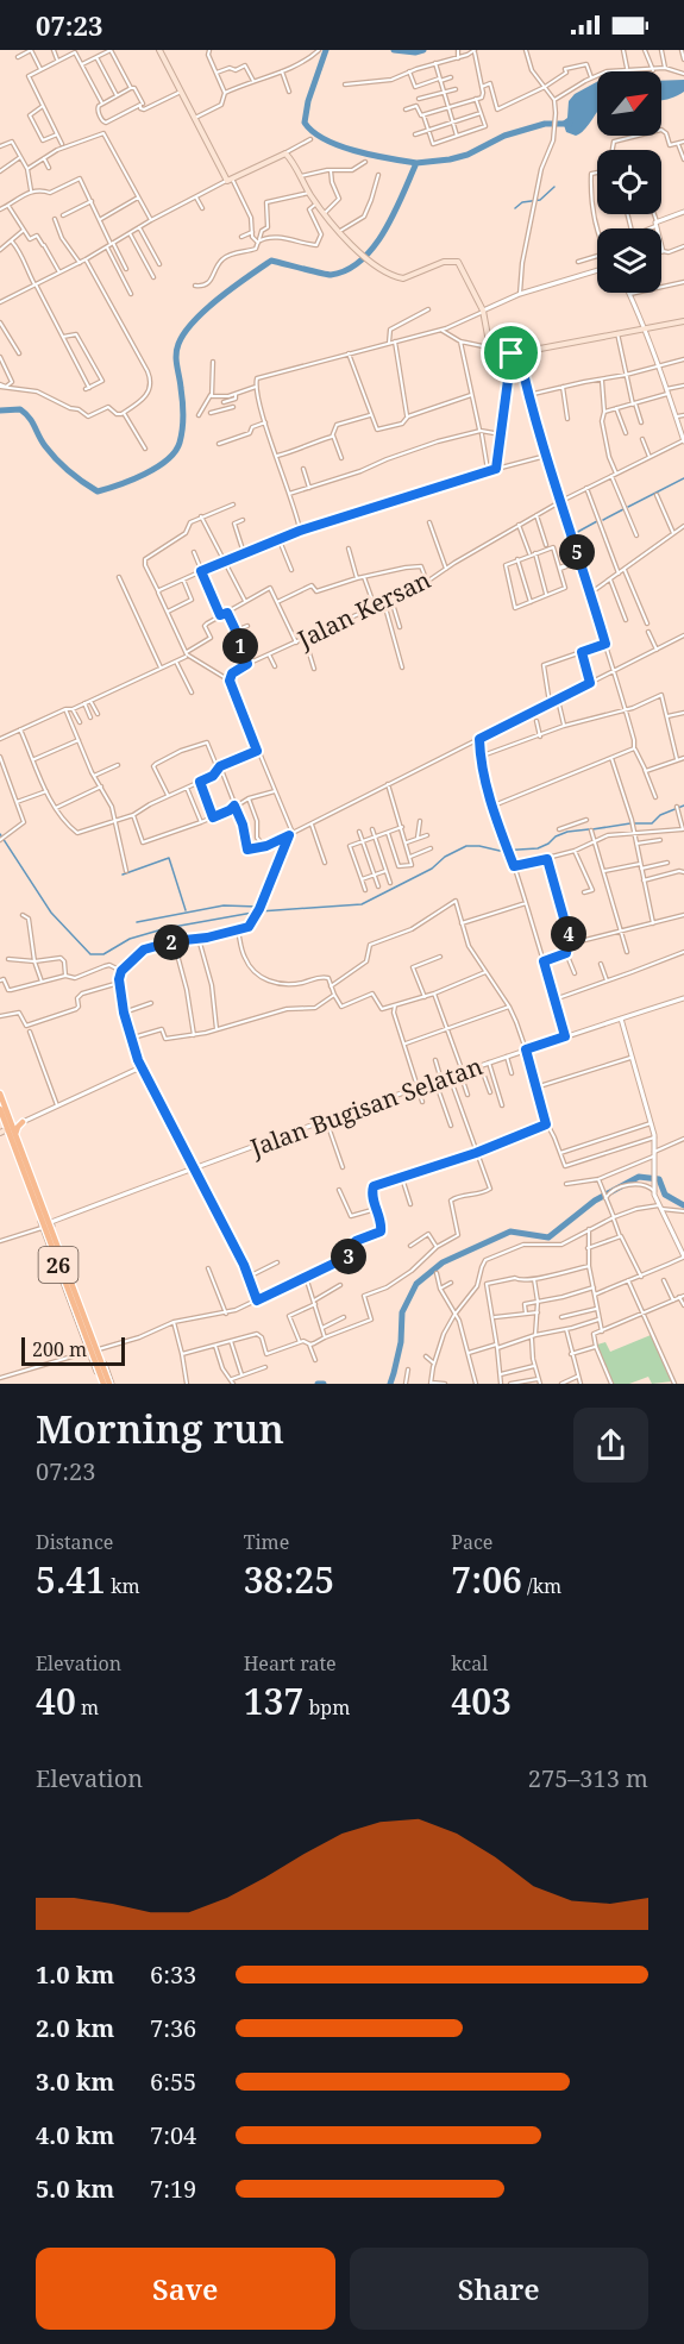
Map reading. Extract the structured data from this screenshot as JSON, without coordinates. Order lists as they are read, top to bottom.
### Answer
{
  "streets": {
    "highway": ["26"],
    "street": ["Jalan Kersan", "Jalan Bugisan Selatan"]
  },
  "scale_bar": "200 m",
  "north": "top right",
  "page": {
    "status": "07:23",
    "pins": [
      "5",
      "1",
      "4",
      "2",
      "3"
    ],
    "scale": "200 m",
    "heading": ["Morning run", "07:23"],
    "stats": [
      ["Distance", "5.41 km"],
      ["Time", "38:25"],
      ["Pace", "7:06 /km"],
      ["Elevation", "40 m"],
      ["Heart rate", "137 bpm"],
      ["kcal", "403"]
    ],
    "chart": ["Elevation", "275–313 m"],
    "list": [
      {
        "name": "1.0 km",
        "note": "6:33"
      },
      {
        "name": "2.0 km",
        "note": "7:36"
      },
      {
        "name": "3.0 km",
        "note": "6:55"
      },
      {
        "name": "4.0 km",
        "note": "7:04"
      },
      {
        "name": "5.0 km",
        "note": "7:19"
      }
    ],
    "buttons": ["Save", "Share"]
  }
}
